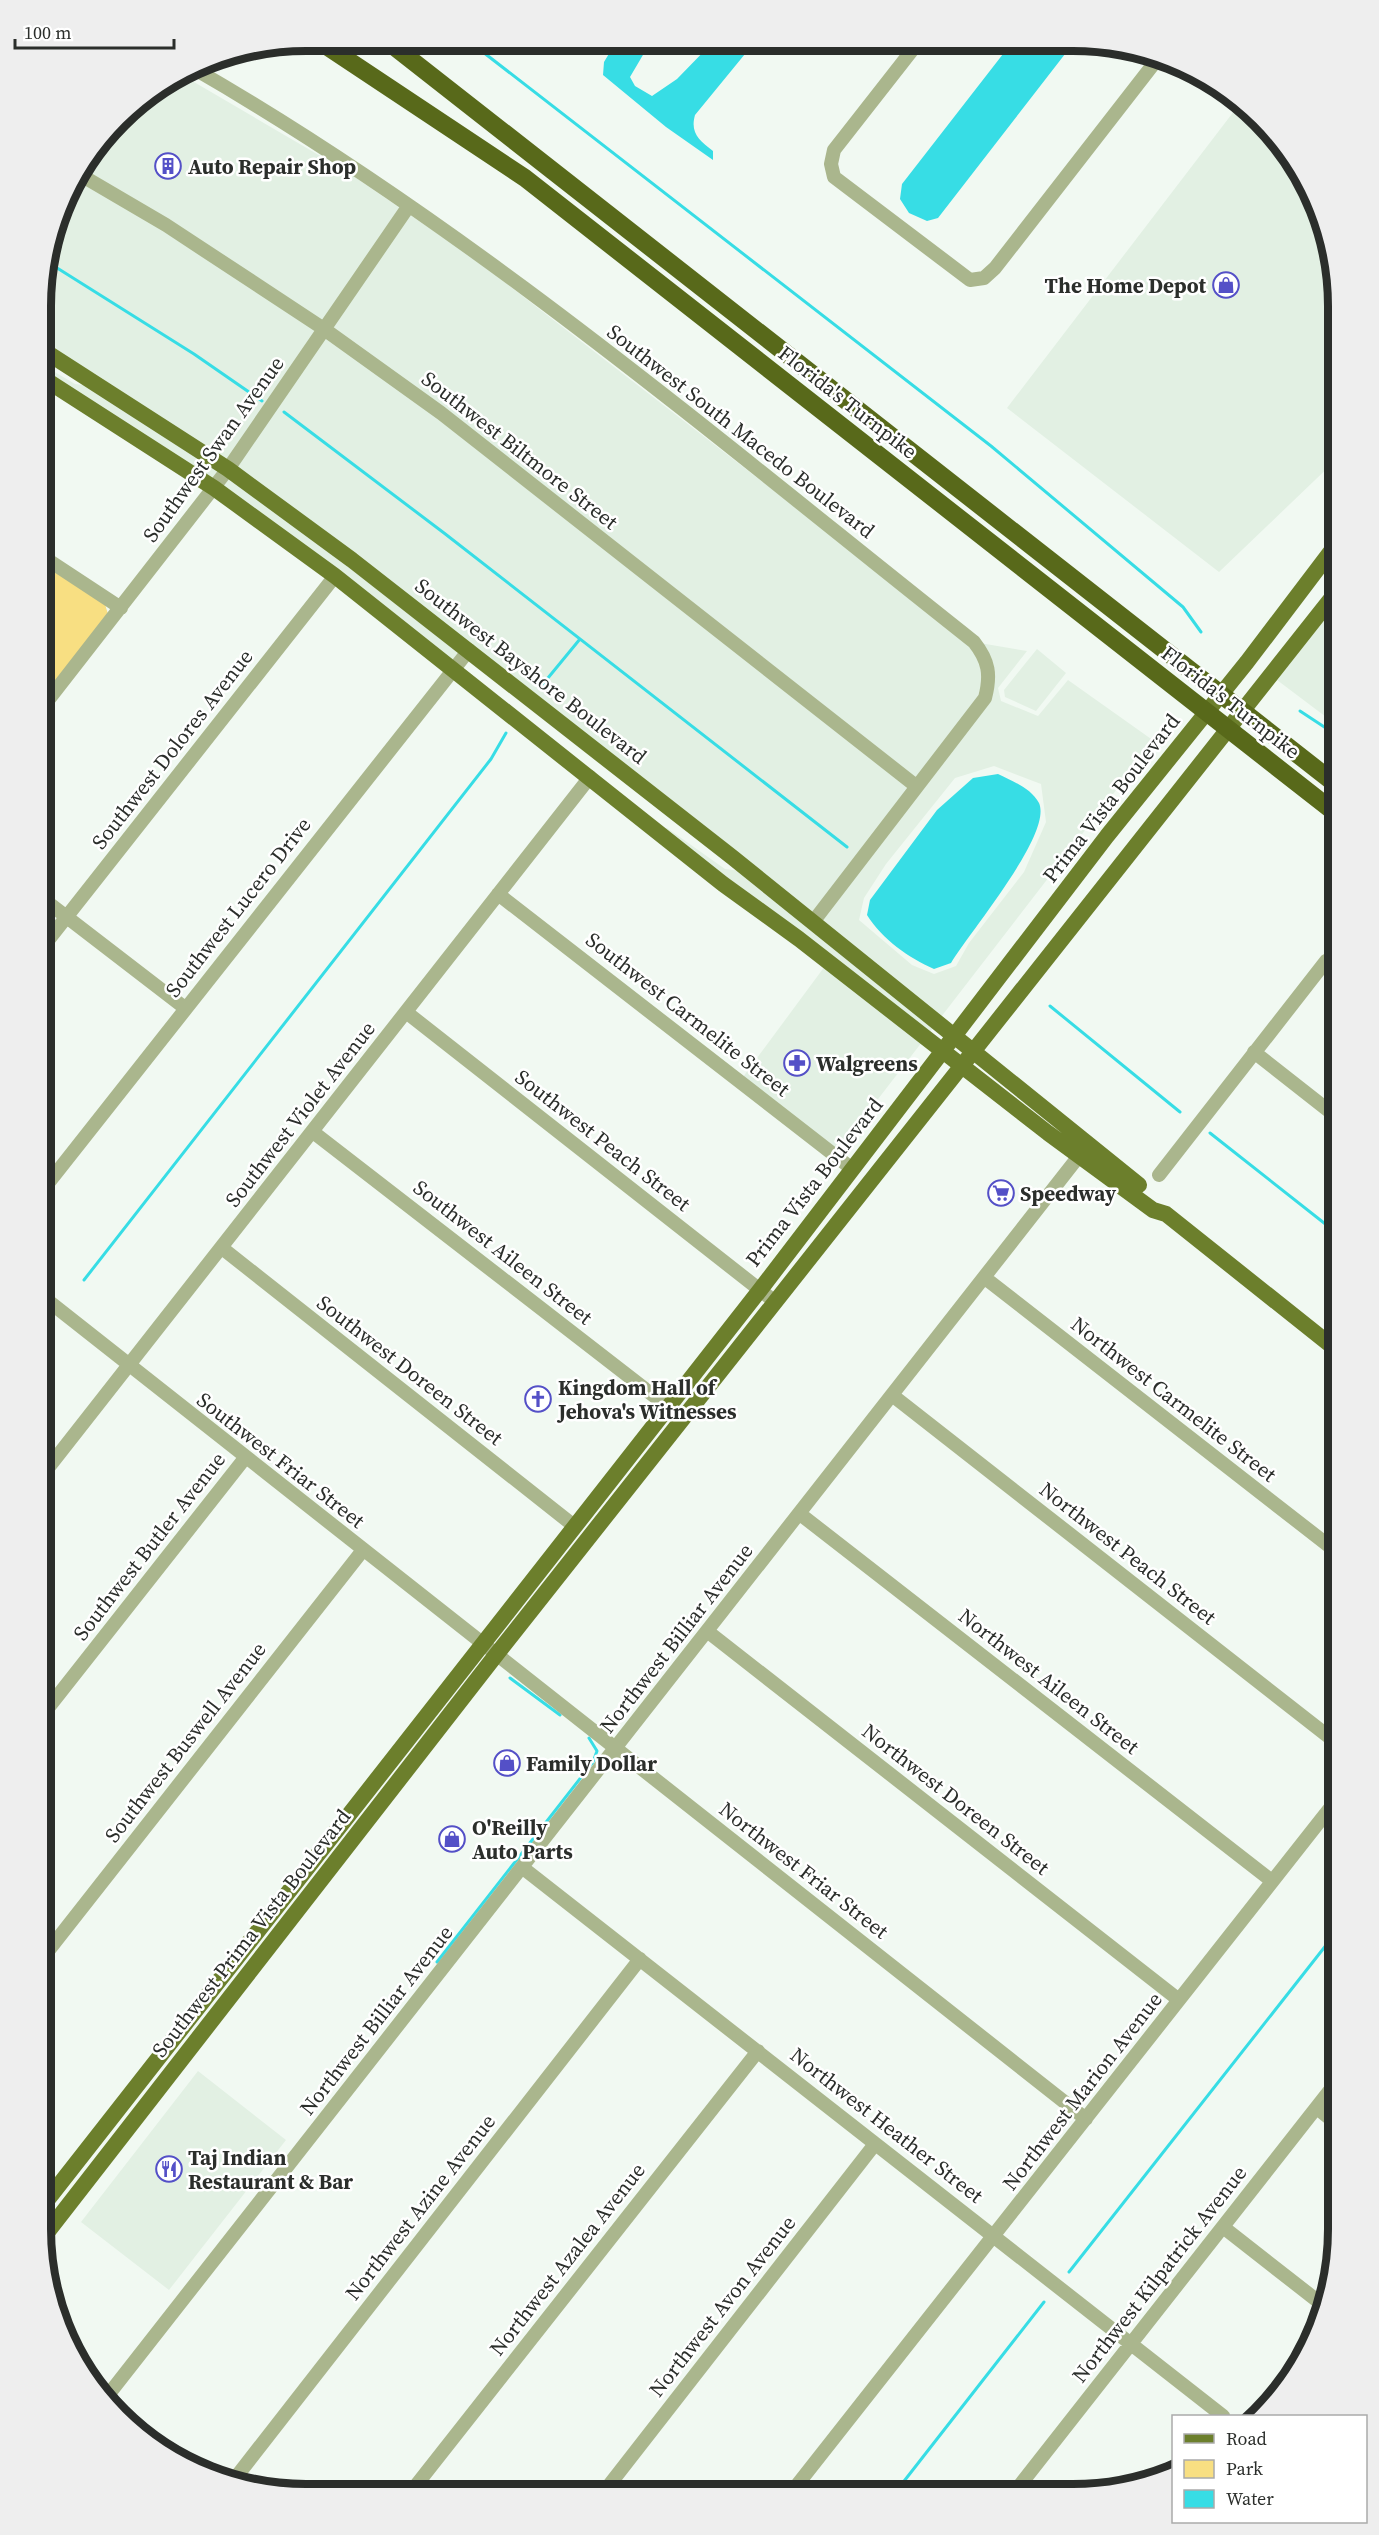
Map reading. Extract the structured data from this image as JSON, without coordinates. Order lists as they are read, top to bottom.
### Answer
{
  "streets": {
    "highway": ["Florida's Turnpike"],
    "main road": ["Southwest Bayshore Boulevard", "Prima Vista Boulevard", "Southwest Prima Vista Boulevard"],
    "street": [
      "Southwest South Macedo Boulevard",
      "Southwest Swan Avenue",
      "Southwest Biltmore Street",
      "Southwest Dolores Avenue",
      "Southwest Lucero Drive",
      "Southwest Carmelite Street",
      "Southwest Violet Avenue",
      "Southwest Peach Street",
      "Southwest Aileen Street",
      "Southwest Doreen Street",
      "Northwest Carmelite Street",
      "Southwest Friar Street",
      "Southwest Butler Avenue",
      "Northwest Peach Street",
      "Northwest Billiar Avenue",
      "Northwest Aileen Street",
      "Southwest Buswell Avenue",
      "Northwest Doreen Street",
      "Northwest Friar Street",
      "Northwest Marion Avenue",
      "Northwest Heather Street",
      "Northwest Azine Avenue",
      "Northwest Azalea Avenue",
      "Northwest Kilpatrick Avenue",
      "Northwest Avon Avenue"
    ]
  },
  "crossings": [
    ["Southwest South Macedo Boulevard", "Southwest Swan Avenue"],
    ["Southwest South Macedo Boulevard", "Southwest Biltmore Street"],
    ["Southwest South Macedo Boulevard", "Southwest Bayshore Boulevard"],
    ["Southwest Swan Avenue", "Southwest Biltmore Street"],
    ["Southwest Swan Avenue", "Southwest Bayshore Boulevard"],
    ["Southwest Bayshore Boulevard", "Prima Vista Boulevard"],
    ["Southwest Bayshore Boulevard", "Southwest Lucero Drive"],
    ["Prima Vista Boulevard", "Southwest Carmelite Street"],
    ["Prima Vista Boulevard", "Southwest Peach Street"],
    ["Prima Vista Boulevard", "Southwest Aileen Street"],
    ["Prima Vista Boulevard", "Southwest Doreen Street"],
    ["Prima Vista Boulevard", "Southwest Friar Street"],
    ["Prima Vista Boulevard", "Northwest Friar Street"],
    ["Prima Vista Boulevard", "Southwest Prima Vista Boulevard"],
    ["Southwest Carmelite Street", "Southwest Violet Avenue"],
    ["Southwest Violet Avenue", "Southwest Peach Street"],
    ["Southwest Violet Avenue", "Southwest Aileen Street"],
    ["Southwest Violet Avenue", "Southwest Doreen Street"],
    ["Southwest Violet Avenue", "Southwest Friar Street"],
    ["Northwest Carmelite Street", "Northwest Billiar Avenue"],
    ["Southwest Friar Street", "Southwest Butler Avenue"],
    ["Southwest Friar Street", "Southwest Buswell Avenue"],
    ["Southwest Friar Street", "Northwest Friar Street"],
    ["Southwest Friar Street", "Southwest Prima Vista Boulevard"],
    ["Northwest Peach Street", "Northwest Billiar Avenue"],
    ["Northwest Billiar Avenue", "Northwest Aileen Street"],
    ["Northwest Billiar Avenue", "Northwest Doreen Street"],
    ["Northwest Billiar Avenue", "Northwest Friar Street"],
    ["Northwest Billiar Avenue", "Northwest Heather Street"],
    ["Northwest Aileen Street", "Northwest Marion Avenue"],
    ["Northwest Doreen Street", "Northwest Marion Avenue"],
    ["Northwest Friar Street", "Southwest Prima Vista Boulevard"],
    ["Northwest Friar Street", "Northwest Marion Avenue"],
    ["Northwest Marion Avenue", "Northwest Heather Street"],
    ["Northwest Heather Street", "Northwest Azine Avenue"],
    ["Northwest Heather Street", "Northwest Azalea Avenue"],
    ["Northwest Heather Street", "Northwest Kilpatrick Avenue"],
    ["Northwest Heather Street", "Northwest Avon Avenue"]
  ],
  "places": {
    "building": ["Auto Repair Shop"],
    "shop": ["The Home Depot", "Family Dollar", "O'Reilly Auto Parts"],
    "pharmacy": ["Walgreens"],
    "supermarket": ["Speedway"],
    "church": ["Kingdom Hall of Jehova's Witnesses"],
    "restaurant": ["Taj Indian Restaurant & Bar"]
  },
  "legend": ["Road", "Park", "Water"],
  "scale_bar": "100 m"
}
